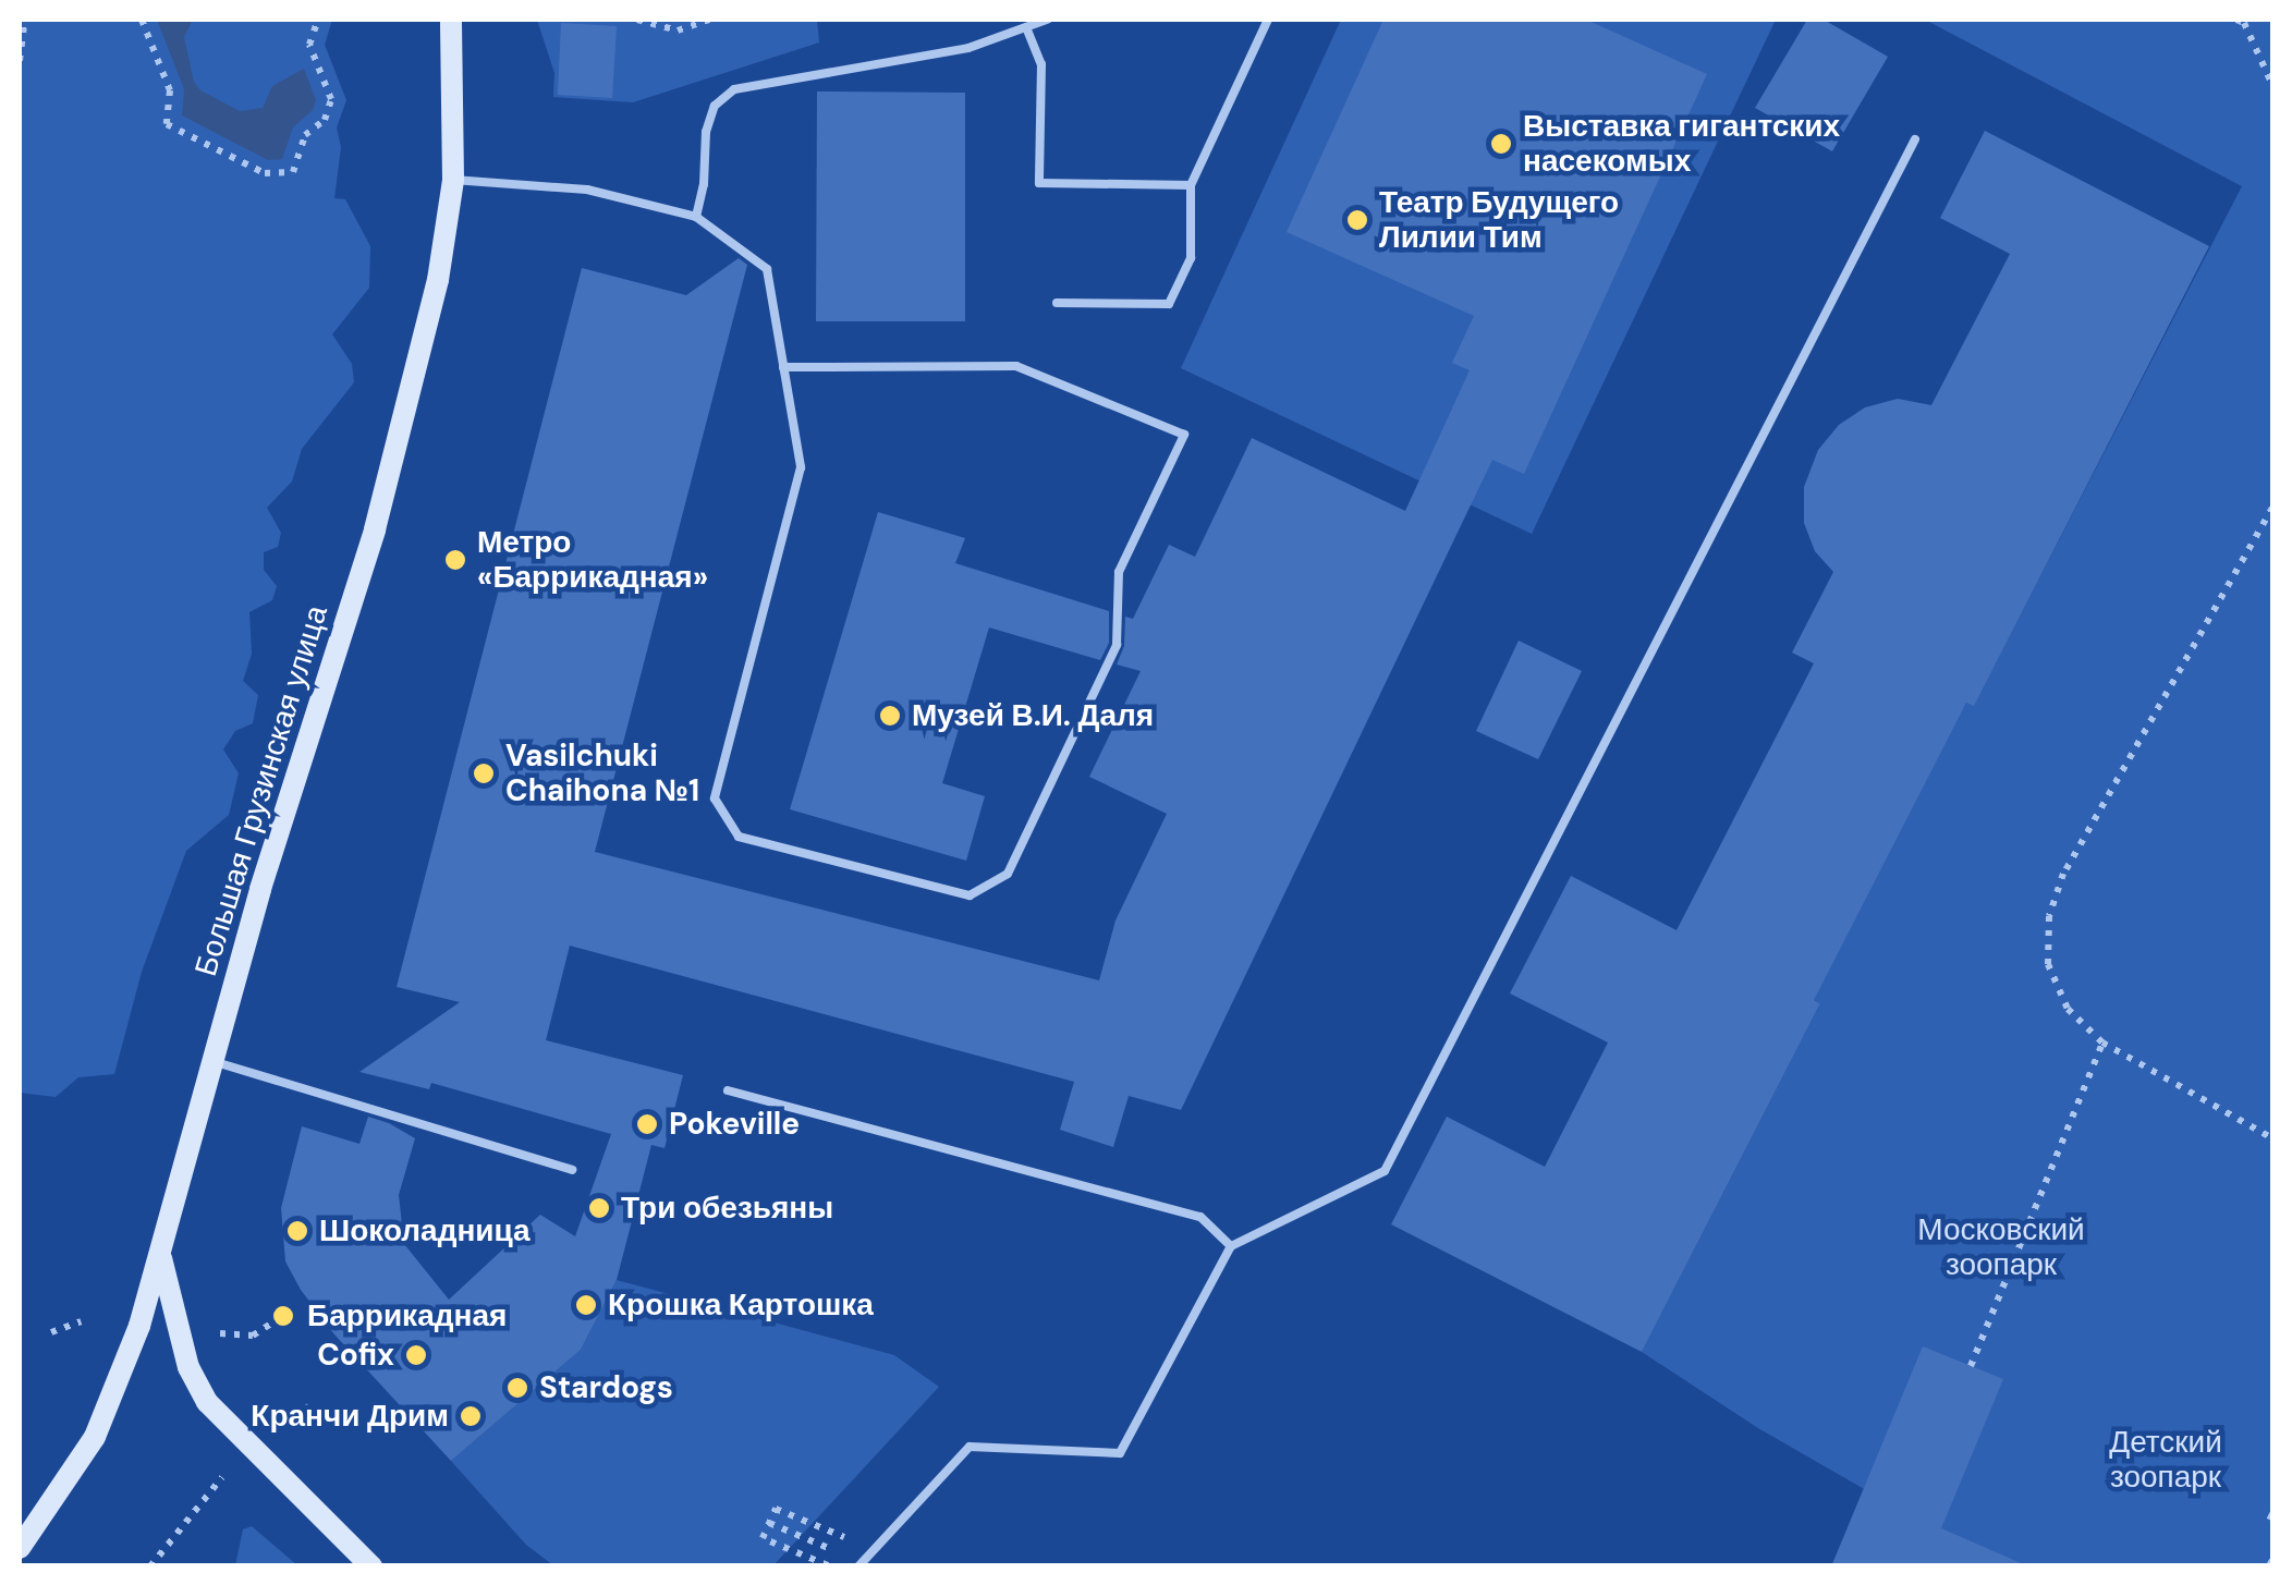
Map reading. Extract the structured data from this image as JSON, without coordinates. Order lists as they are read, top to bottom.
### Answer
{
  "streets": {
    "main road": ["Большая Грузинская улица"]
  },
  "parks": ["Московский зоопарк", "Детский зоопарк"],
  "places": [
    "Выставка гигантских насекомых",
    "Театр Будущего Лилии Тим",
    "Метро «Баррикадная»",
    "Музей В.И. Даля",
    "Vasilchuki Chaihona №1",
    "Pokeville",
    "Три обезьяны",
    "Шоколадница",
    "Крошка Картошка",
    "Баррикадная",
    "Cofix",
    "Stardogs",
    "Кранчи Дрим"
  ]
}
